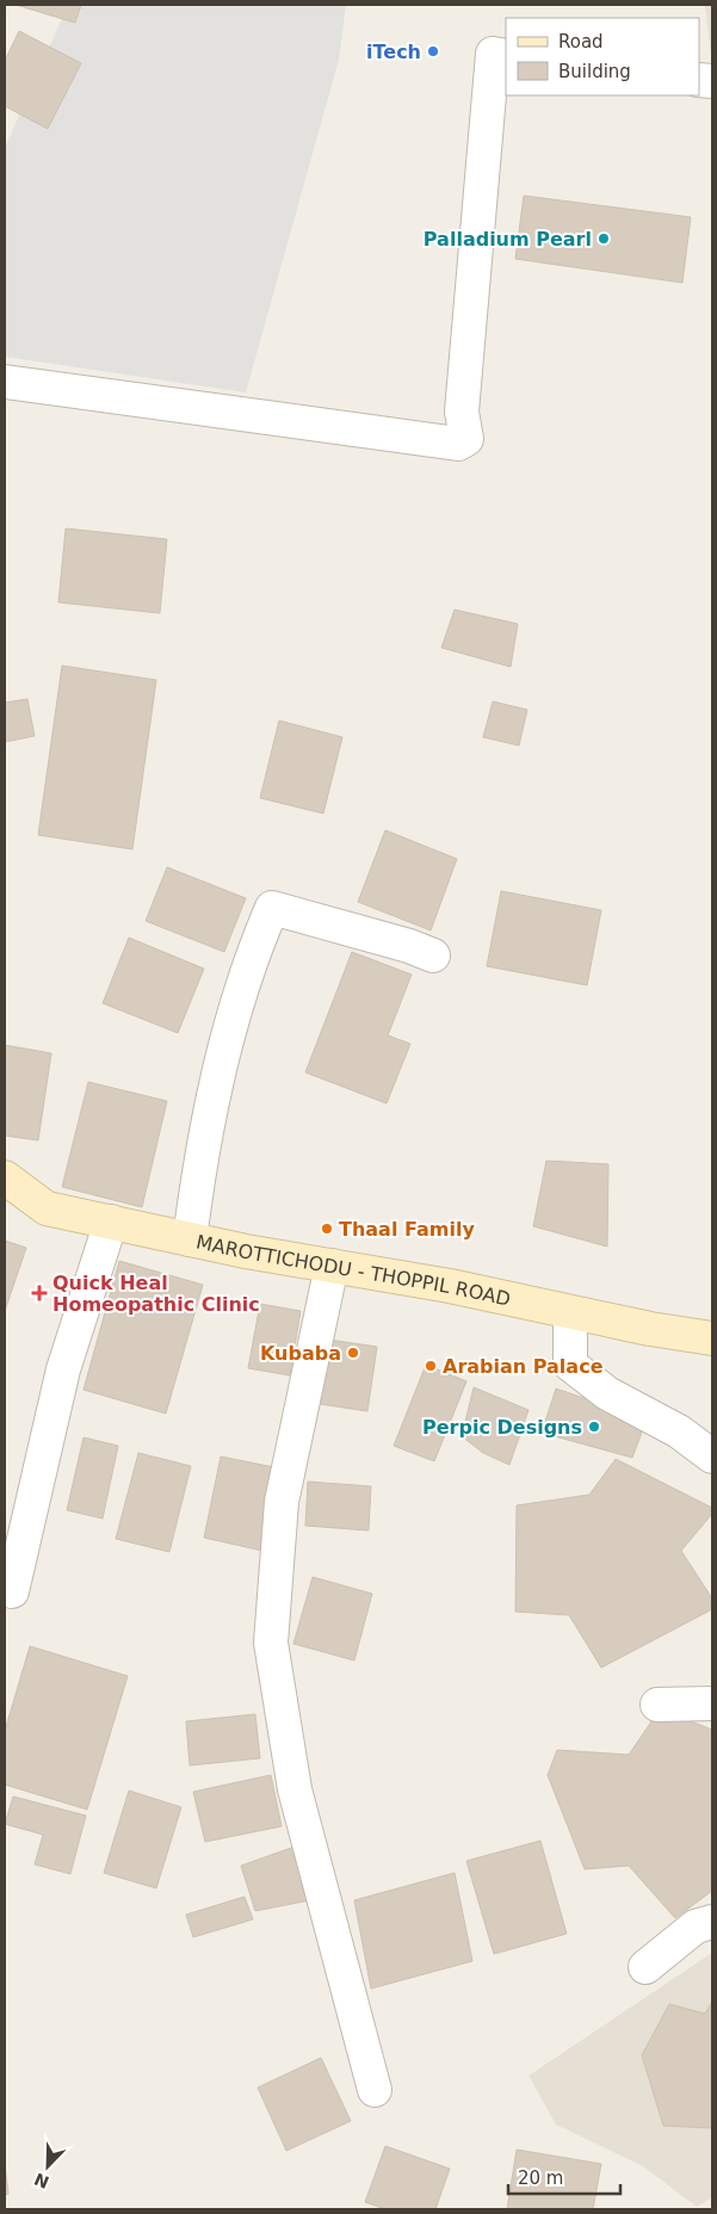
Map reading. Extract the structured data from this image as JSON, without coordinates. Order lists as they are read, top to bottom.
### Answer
{
  "streets": {
    "main road": ["MAROTTICHODU - THOPPIL ROAD"]
  },
  "places": {
    "other": [
      "iTech",
      "Palladium Pearl",
      "Thaal Family",
      "Kubaba",
      "Arabian Palace",
      "Perpic Designs"
    ],
    "health": ["Quick Heal Homeopathic Clinic"]
  },
  "legend": ["Road", "Building"],
  "scale_bar": "20 m",
  "north": "bottom left"
}
